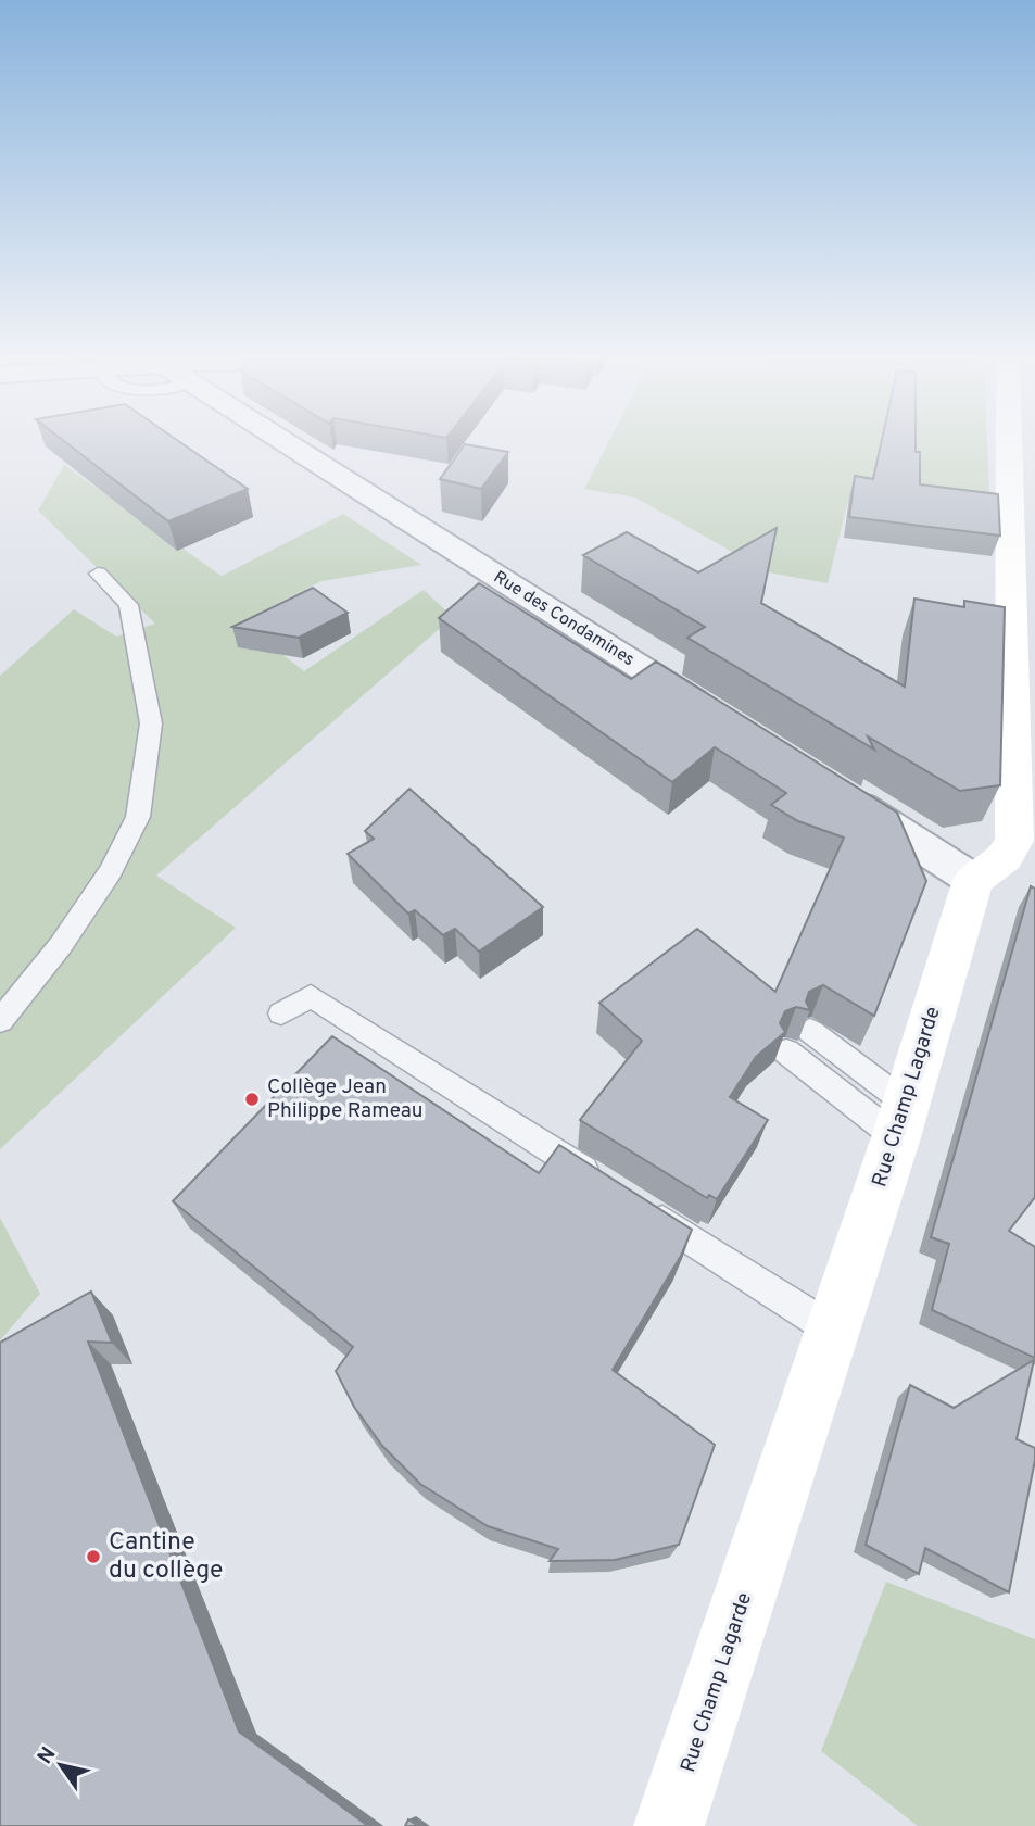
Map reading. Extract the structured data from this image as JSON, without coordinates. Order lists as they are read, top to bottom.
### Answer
{
  "streets": {
    "main road": ["Rue Champ Lagarde"],
    "street": ["Rue des Condamines"]
  },
  "places": ["Collège Jean Philippe Rameau", "Cantine du collège"],
  "north": "top left"
}
